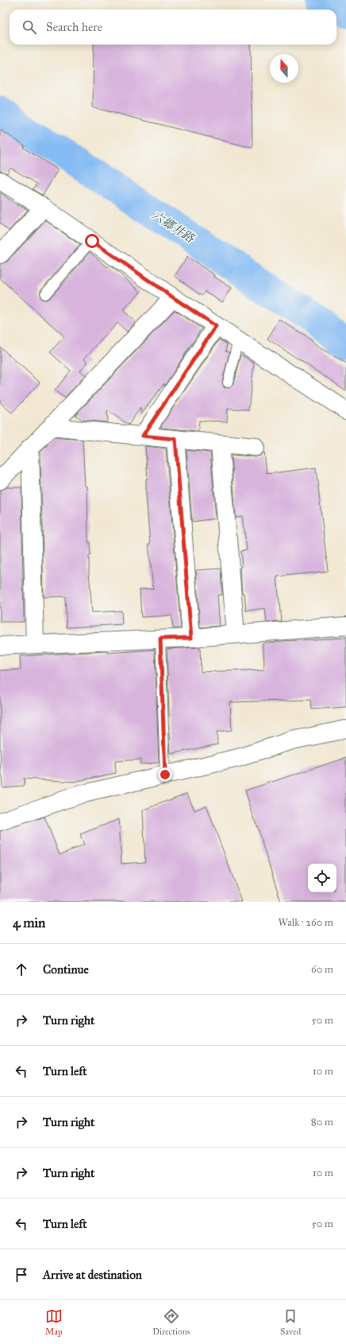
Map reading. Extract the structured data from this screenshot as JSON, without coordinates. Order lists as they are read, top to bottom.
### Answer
{
  "water": ["六郷井路"],
  "north": "top",
  "page": {
    "search": "Search here",
    "heading": ["4 min", "Walk · 260 m"],
    "list": [
      ["Continue", "60 m"],
      ["Turn right", "50 m"],
      ["Turn left", "10 m"],
      ["Turn right", "80 m"],
      ["Turn right", "10 m"],
      ["Turn left", "50 m"],
      "Arrive at destination"
    ],
    "nav": ["Map", "Directions", "Saved"]
  }
}
